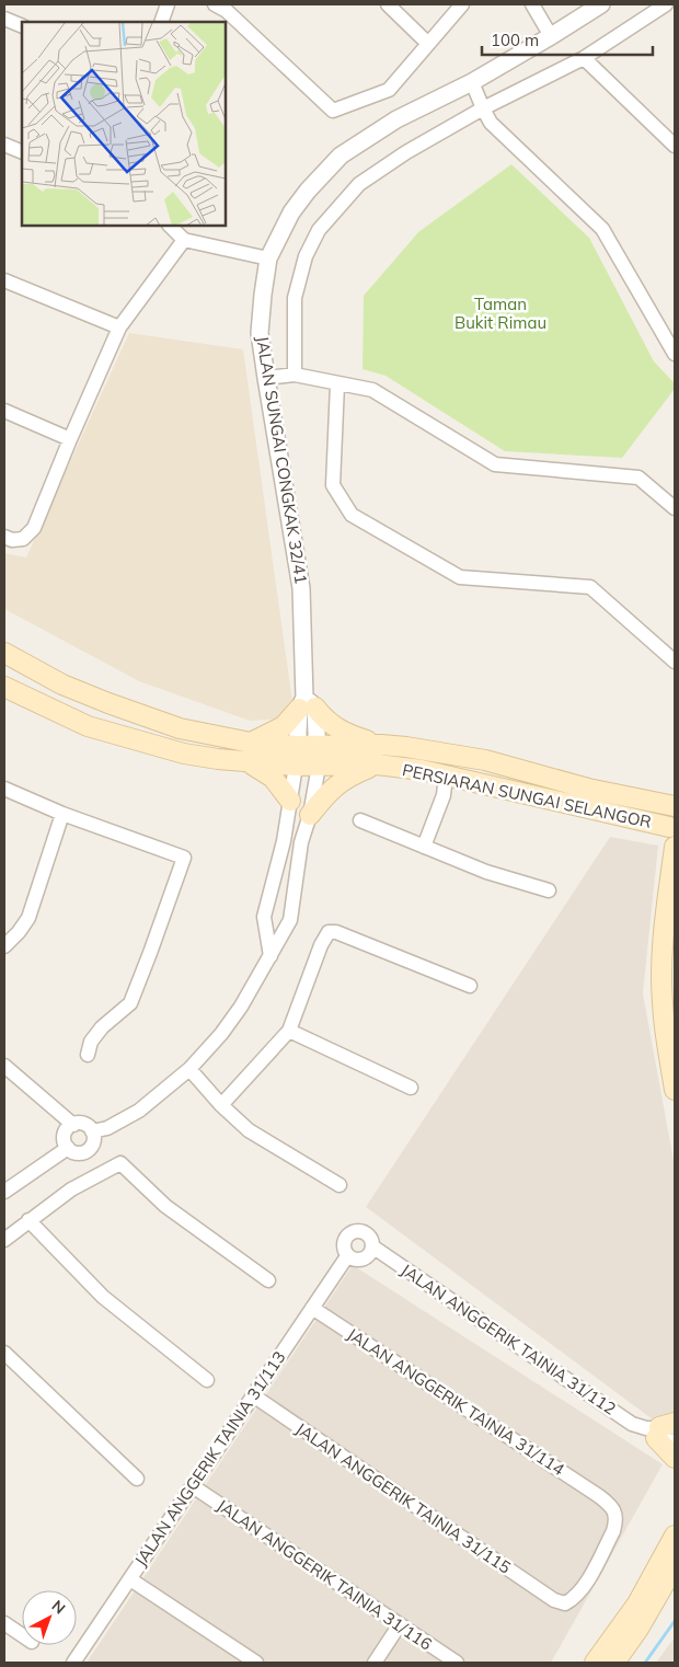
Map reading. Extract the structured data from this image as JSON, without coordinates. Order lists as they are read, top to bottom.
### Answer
{
  "streets": {
    "main road": ["PERSIARAN SUNGAI SELANGOR"],
    "street": [
      "JALAN SUNGAI CONGKAK 32/41",
      "JALAN ANGGERIK TAINIA 31/112",
      "JALAN ANGGERIK TAINIA 31/114",
      "JALAN ANGGERIK TAINIA 31/113",
      "JALAN ANGGERIK TAINIA 31/115",
      "JALAN ANGGERIK TAINIA 31/116"
    ]
  },
  "crossings": [
    ["JALAN ANGGERIK TAINIA 31/112", "JALAN ANGGERIK TAINIA 31/113"],
    ["JALAN ANGGERIK TAINIA 31/114", "JALAN ANGGERIK TAINIA 31/113"],
    ["JALAN ANGGERIK TAINIA 31/114", "JALAN ANGGERIK TAINIA 31/115"],
    ["JALAN ANGGERIK TAINIA 31/113", "JALAN ANGGERIK TAINIA 31/115"],
    ["JALAN ANGGERIK TAINIA 31/113", "JALAN ANGGERIK TAINIA 31/116"]
  ],
  "parks": ["Taman Bukit Rimau"],
  "scale_bar": "100 m",
  "north": "top right"
}
